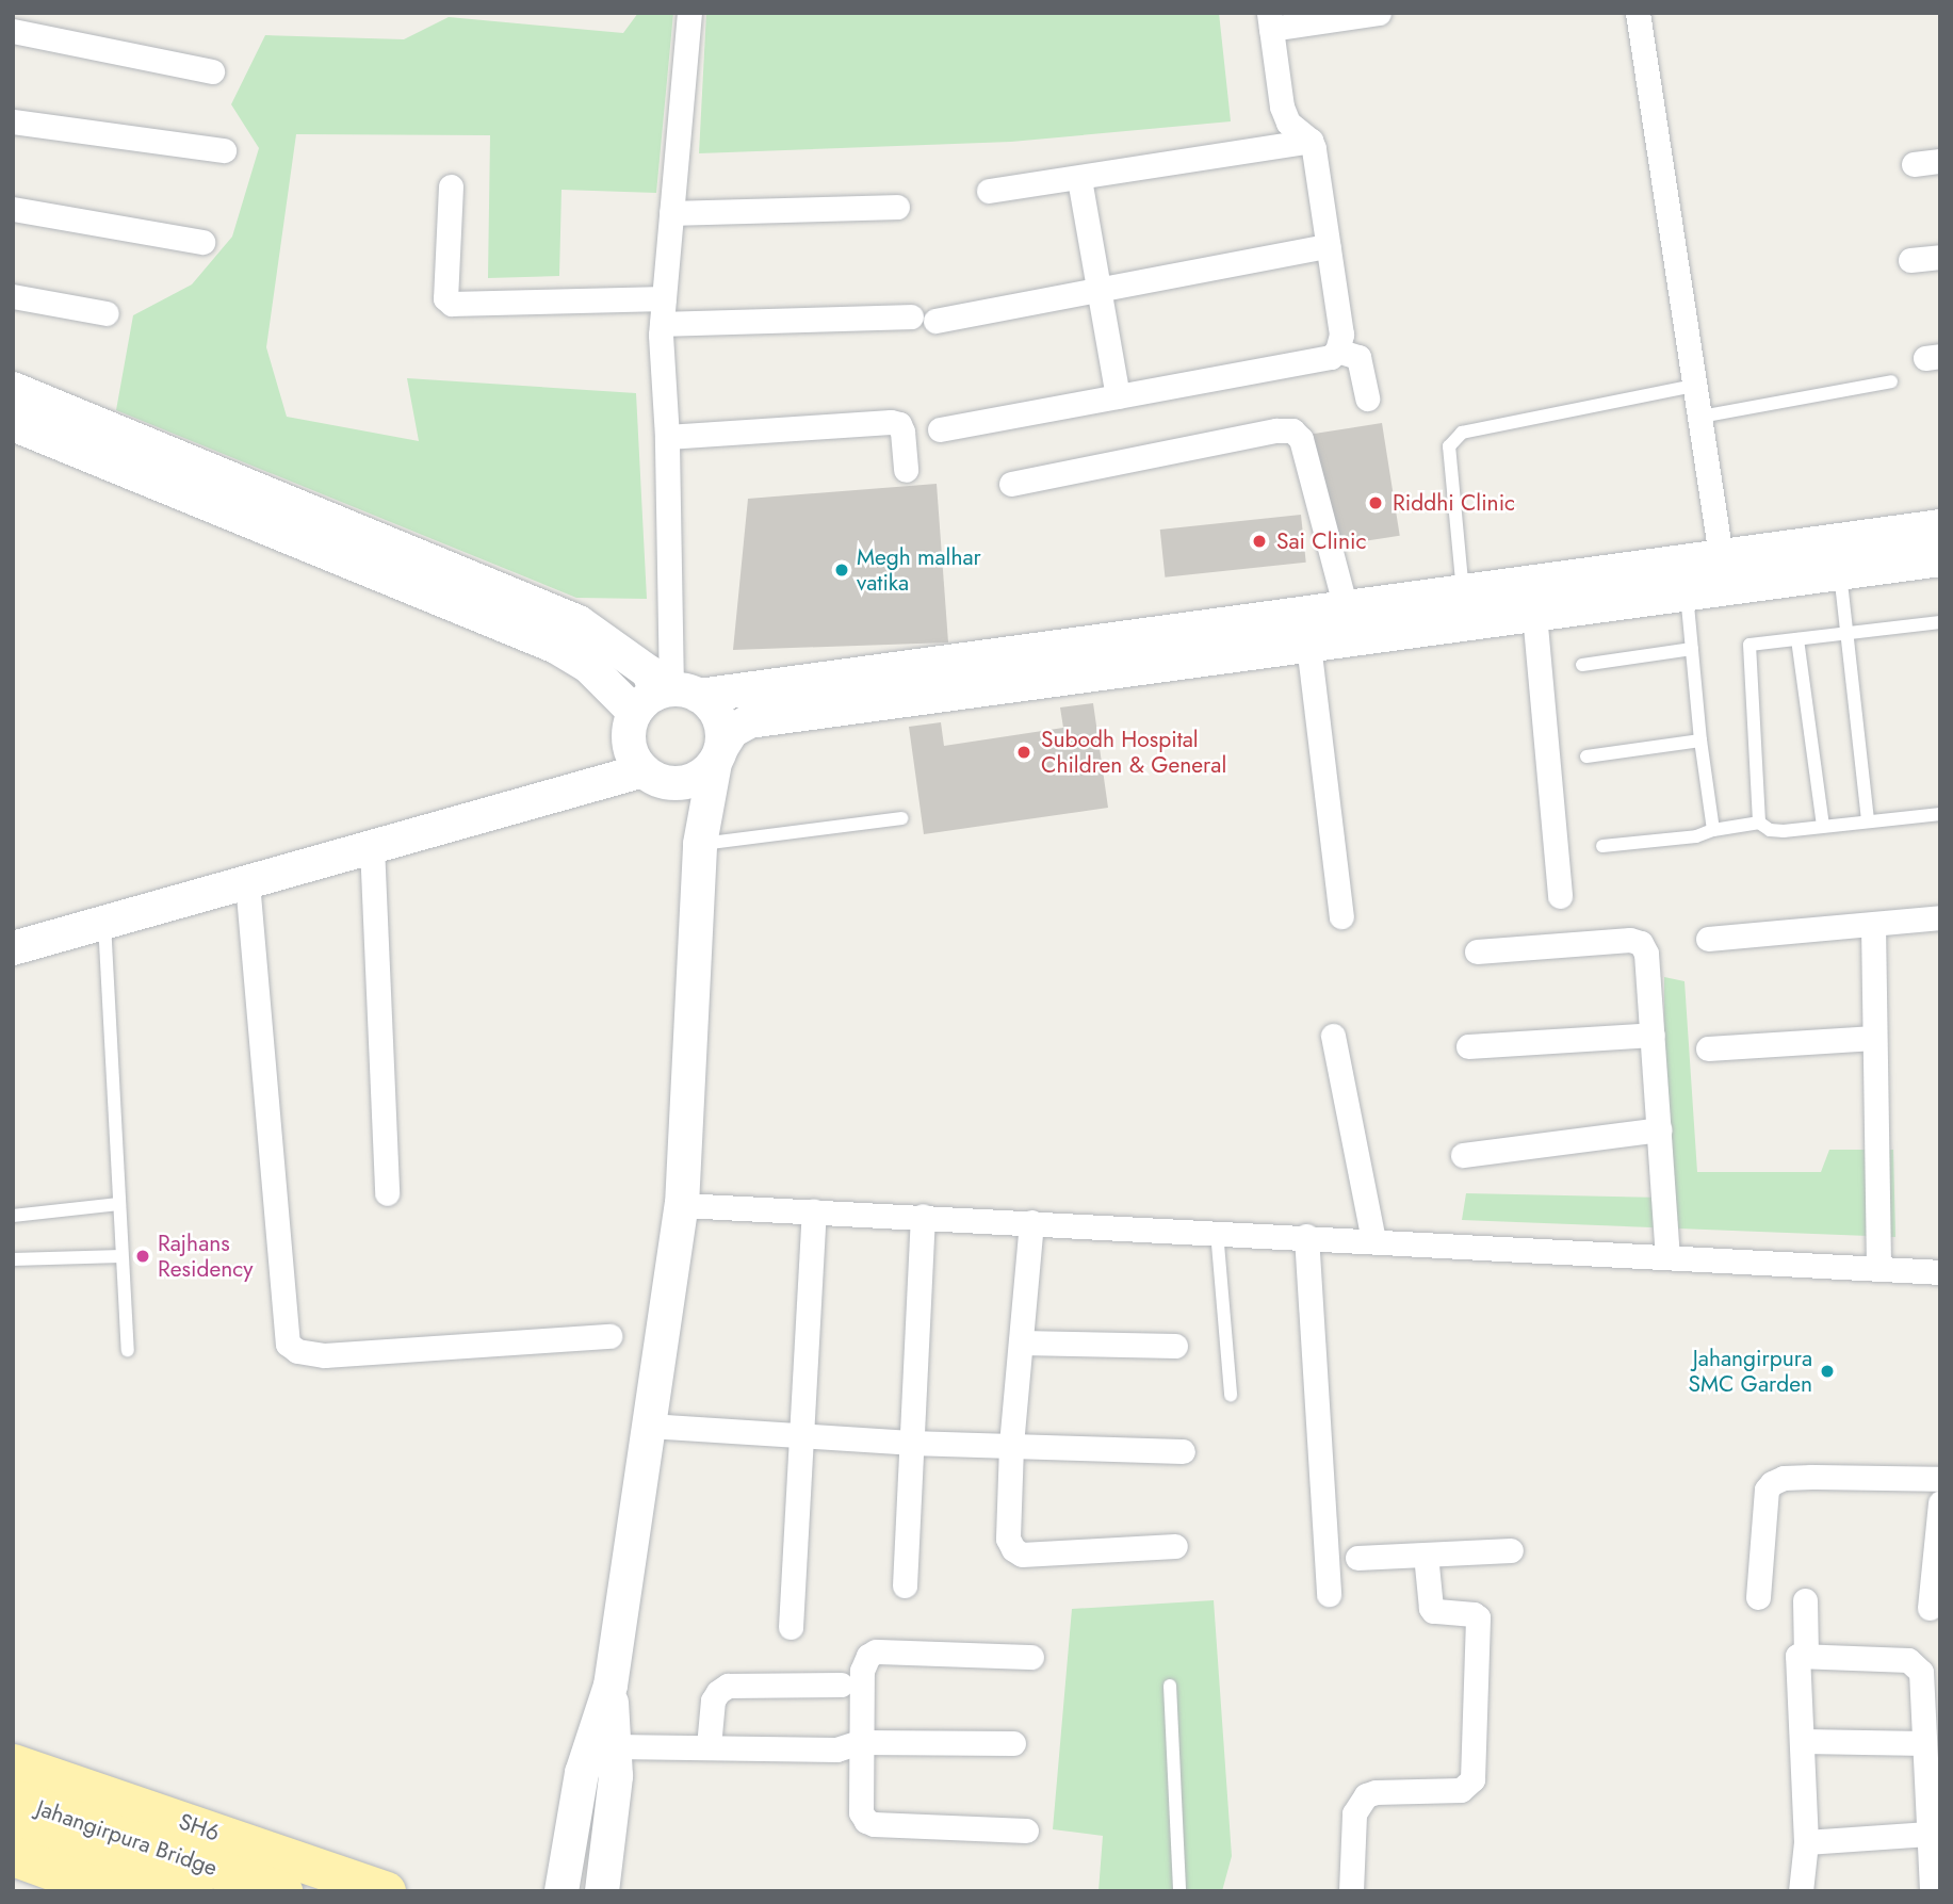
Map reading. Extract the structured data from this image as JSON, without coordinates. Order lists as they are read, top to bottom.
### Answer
{
  "streets": {
    "main road": ["SH6", "Jahangirpura Bridge"]
  },
  "places": [
    "Riddhi Clinic",
    "Sai Clinic",
    "Megh malhar vatika",
    "Subodh Hospital Children & General",
    "Rajhans Residency",
    "Jahangirpura SMC Garden"
  ]
}
